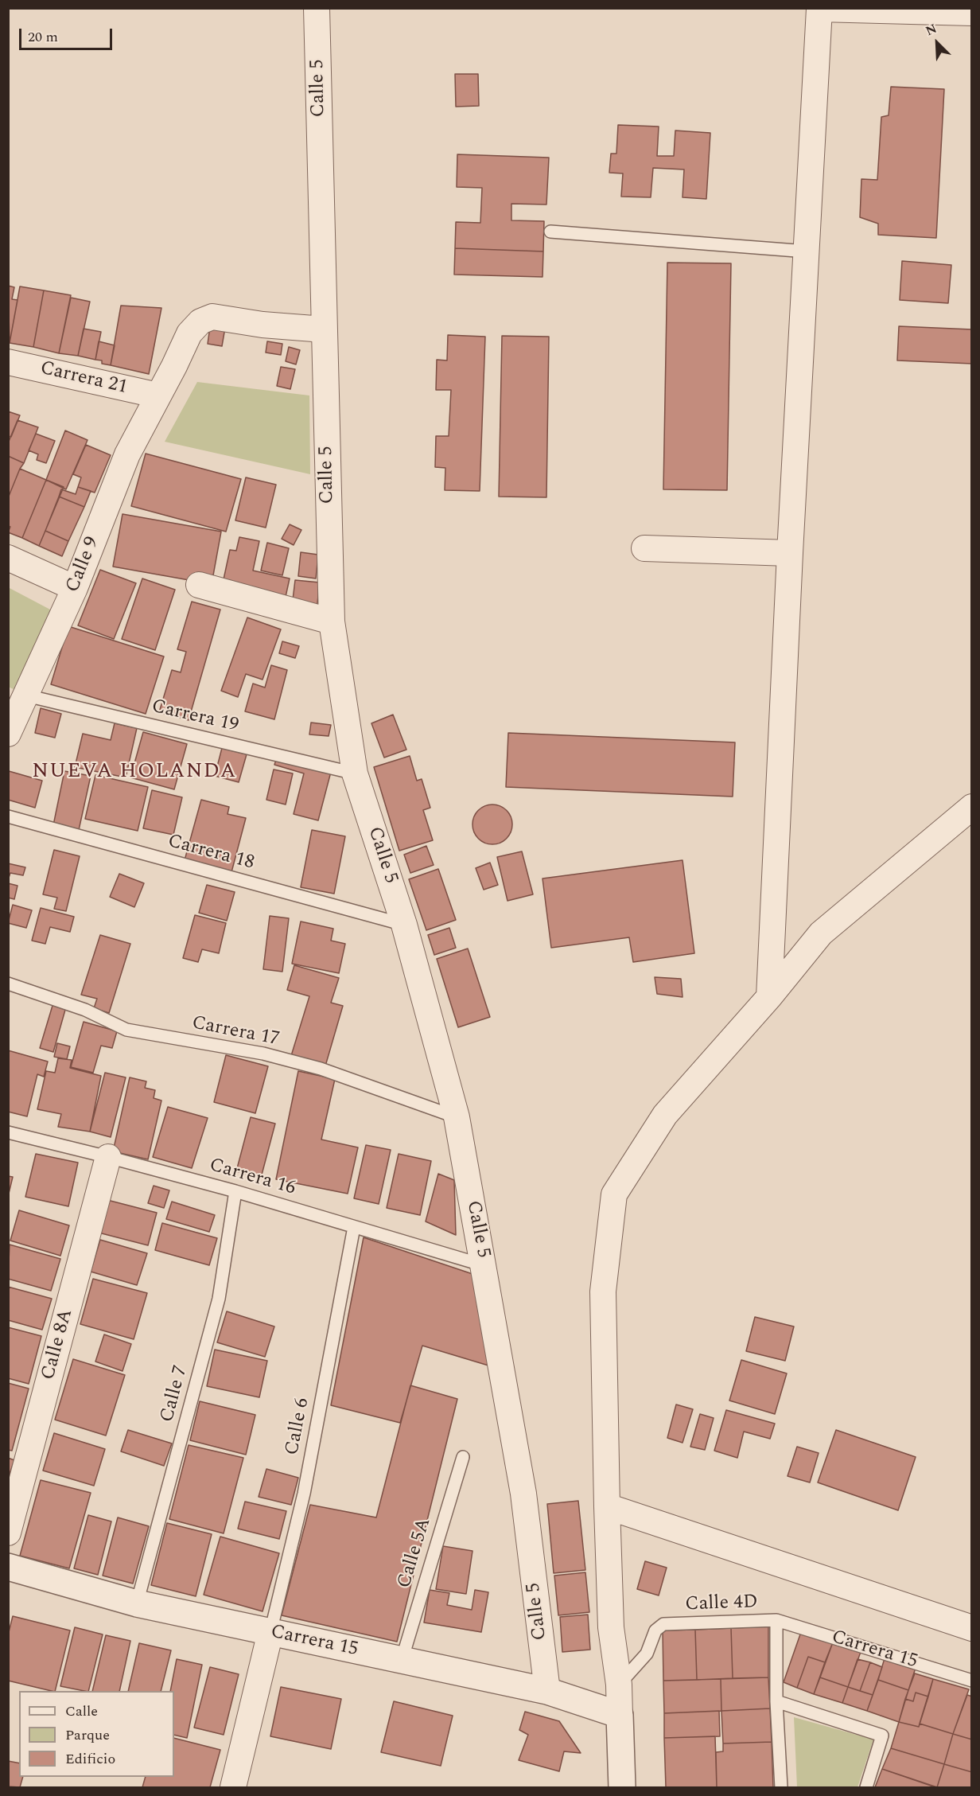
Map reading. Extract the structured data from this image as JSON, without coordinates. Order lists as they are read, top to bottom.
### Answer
{
  "streets": {
    "street": [
      "Calle 5",
      "Carrera 21",
      "Calle 9",
      "Calle 8A",
      "Carrera 15"
    ],
    "lane": [
      "Carrera 19",
      "Carrera 18",
      "Carrera 17",
      "Carrera 16",
      "Calle 7",
      "Calle 6",
      "Calle 5A",
      "Calle 4D"
    ]
  },
  "crossings": [
    ["Calle 5", "Calle 9"],
    ["Calle 5", "Carrera 19"],
    ["Calle 5", "Carrera 18"],
    ["Calle 5", "Carrera 17"],
    ["Calle 5", "Carrera 16"],
    ["Calle 5", "Carrera 15"],
    ["Carrera 21", "Calle 9"],
    ["Calle 9", "Carrera 19"],
    ["Carrera 16", "Calle 8A"],
    ["Carrera 16", "Calle 7"],
    ["Carrera 16", "Calle 6"],
    ["Calle 7", "Carrera 15"],
    ["Calle 6", "Carrera 15"],
    ["Calle 5A", "Carrera 15"],
    ["Calle 4D", "Carrera 15"]
  ],
  "districts": ["NUEVA HOLANDA"],
  "legend": ["Calle", "Parque", "Edificio"],
  "scale_bar": "20 m",
  "north": "top left"
}
